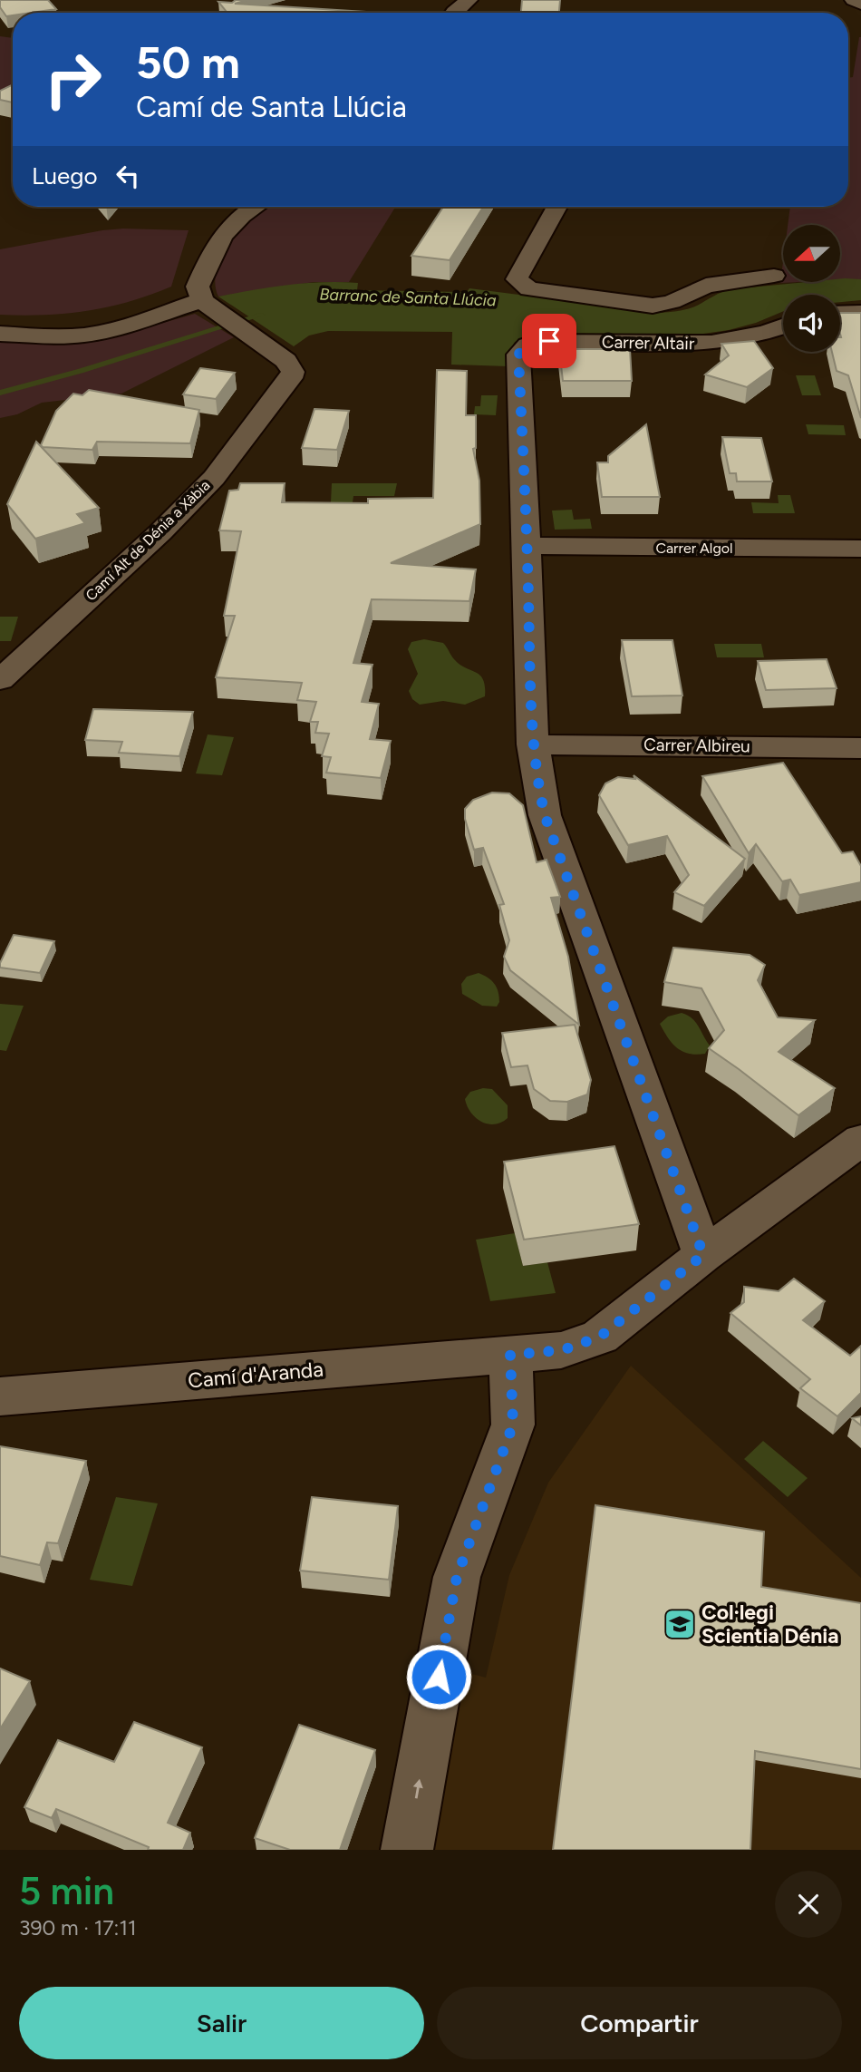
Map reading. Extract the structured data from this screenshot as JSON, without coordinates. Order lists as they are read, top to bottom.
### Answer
{
  "streets": {
    "street": [
      "Carrer Altair",
      "Camí Alt de Dénia a Xàbia",
      "Carrer Algol",
      "Carrer Albireu",
      "Camí d'Aranda"
    ]
  },
  "crossings": [
    ["Carrer Altair", "Carrer Algol"],
    ["Carrer Altair", "Carrer Albireu"],
    ["Carrer Altair", "Camí d'Aranda"]
  ],
  "water": ["Barranc de Santa Llúcia"],
  "places": {
    "school or university": ["Col·legi Scientia Dénia"]
  },
  "north": "left",
  "page": {
    "turn": ["50 m", "Camí de Santa Llúcia"],
    "then": "Luego",
    "heading": ["5 min", "390 m · 17:11"],
    "buttons": ["Salir", "Compartir"]
  }
}
